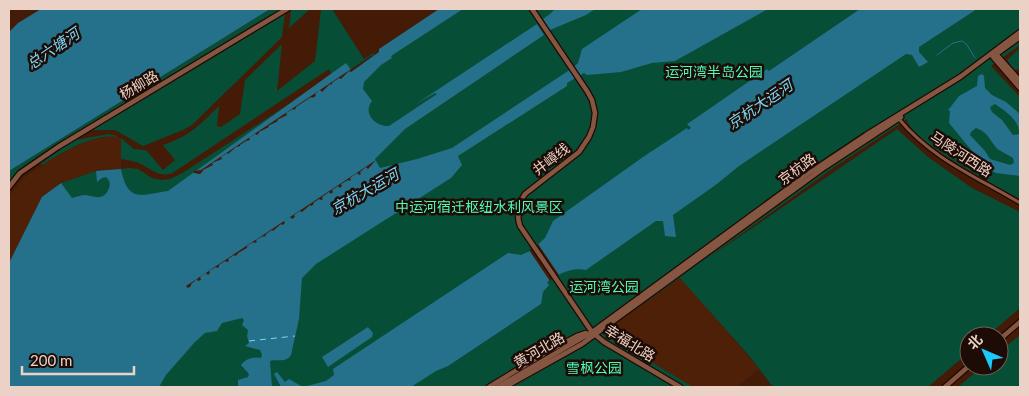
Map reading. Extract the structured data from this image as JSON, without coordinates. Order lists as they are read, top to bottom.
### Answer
{
  "streets": {
    "street": [
      "杨柳路",
      "马陵河西路",
      "井嶂线",
      "京杭路",
      "幸福北路",
      "黄河北路"
    ]
  },
  "crossings": [
    ["马陵河西路", "京杭路"],
    ["井嶂线", "幸福北路"],
    ["京杭路", "幸福北路"],
    ["京杭路", "黄河北路"],
    ["幸福北路", "黄河北路"]
  ],
  "water": ["总六塘河", "京杭大运河"],
  "parks": [
    "运河湾半岛公园",
    "中运河宿迁枢纽水利风景区",
    "运河湾公园",
    "雪枫公园"
  ],
  "scale_bar": "200 m",
  "north": "top left"
}
